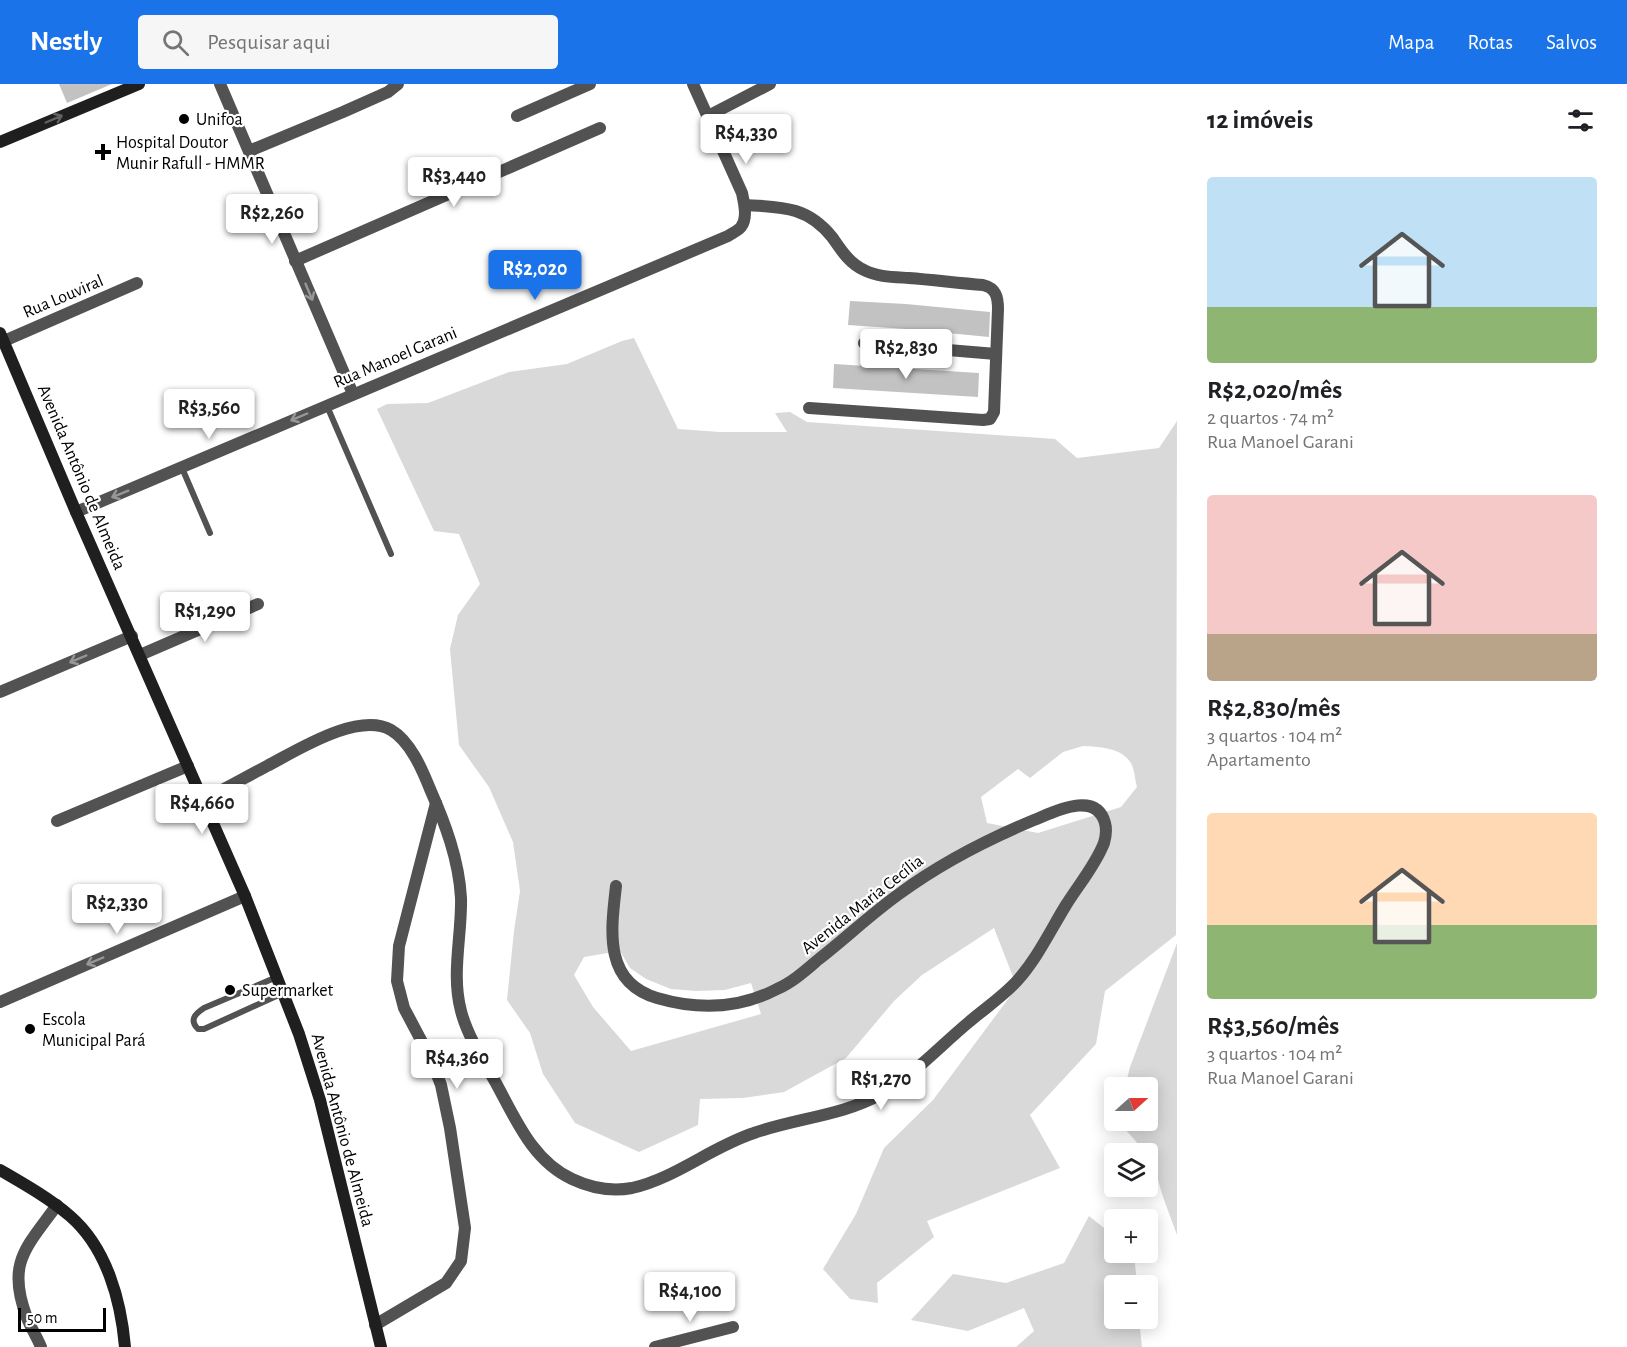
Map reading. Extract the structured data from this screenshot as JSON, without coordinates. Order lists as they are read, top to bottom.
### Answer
{
  "streets": {
    "street": [
      "Rua Louviral",
      "Rua Manoel Garani",
      "Avenida Antônio de Almeida",
      "Avenida Maria Cecília"
    ]
  },
  "crossings": [
    ["Rua Louviral", "Avenida Antônio de Almeida"],
    ["Rua Manoel Garani", "Avenida Antônio de Almeida"],
    ["Avenida Antônio de Almeida", "Avenida Maria Cecília"]
  ],
  "one_way": ["Rua Manoel Garani"],
  "places": {
    "other": ["Unifoa", "Supermarket", "Escola Municipal Pará"],
    "health": ["Hospital Doutor Munir Rafull - HMMR"]
  },
  "scale_bar": "50 m",
  "north": "right",
  "page": {
    "header": "Nestly",
    "search": "Pesquisar aqui",
    "nav": ["Mapa", "Rotas", "Salvos"],
    "heading": "12 imóveis",
    "price": [
      "R$4,330",
      "R$3,440",
      "R$2,260",
      "R$2,020",
      "R$2,830",
      "R$3,560",
      "R$1,290",
      "R$4,660",
      "R$2,330",
      "R$4,360",
      "R$1,270",
      "R$4,100"
    ],
    "list": [
      {
        "name": "R$2,020/mês",
        "note": "2 quartos · 74 m² · Rua Manoel Garani"
      },
      {
        "name": "R$2,830/mês",
        "note": "3 quartos · 104 m² · Apartamento"
      },
      {
        "name": "R$3,560/mês",
        "note": "3 quartos · 104 m² · Rua Manoel Garani"
      }
    ],
    "map_buttons": ["+", "−"],
    "scale": "50 m"
  }
}
